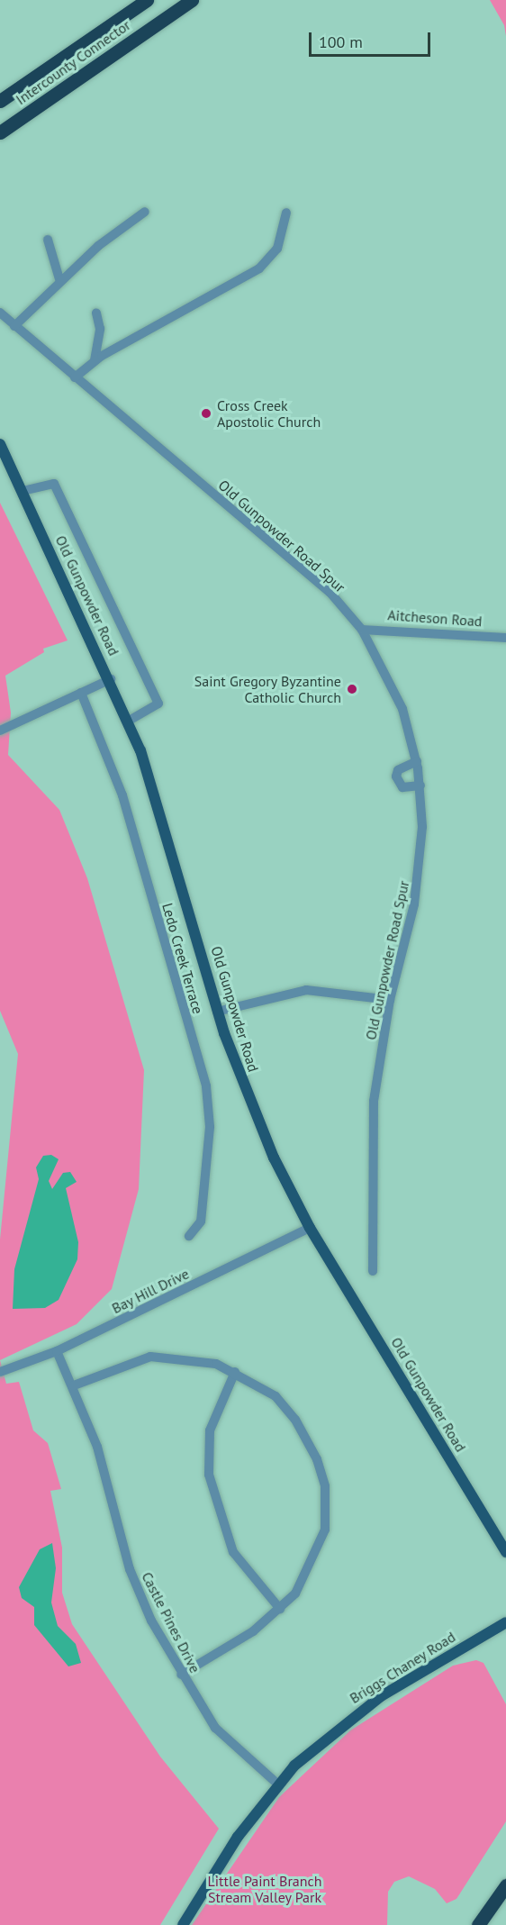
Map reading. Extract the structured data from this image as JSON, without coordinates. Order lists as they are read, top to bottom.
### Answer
{
  "streets": {
    "highway": ["Intercounty Connector"],
    "main road": ["Old Gunpowder Road", "Briggs Chaney Road"],
    "street": [
      "Old Gunpowder Road Spur",
      "Aitcheson Road",
      "Ledo Creek Terrace",
      "Bay Hill Drive",
      "Castle Pines Drive"
    ]
  },
  "crossings": [
    ["Old Gunpowder Road Spur", "Aitcheson Road"],
    ["Old Gunpowder Road", "Bay Hill Drive"],
    ["Bay Hill Drive", "Castle Pines Drive"],
    ["Castle Pines Drive", "Briggs Chaney Road"]
  ],
  "parks": ["Little Paint Branch Stream Valley Park"],
  "places": ["Cross Creek Apostolic Church", "Saint Gregory Byzantine Catholic Church"],
  "scale_bar": "100 m"
}
